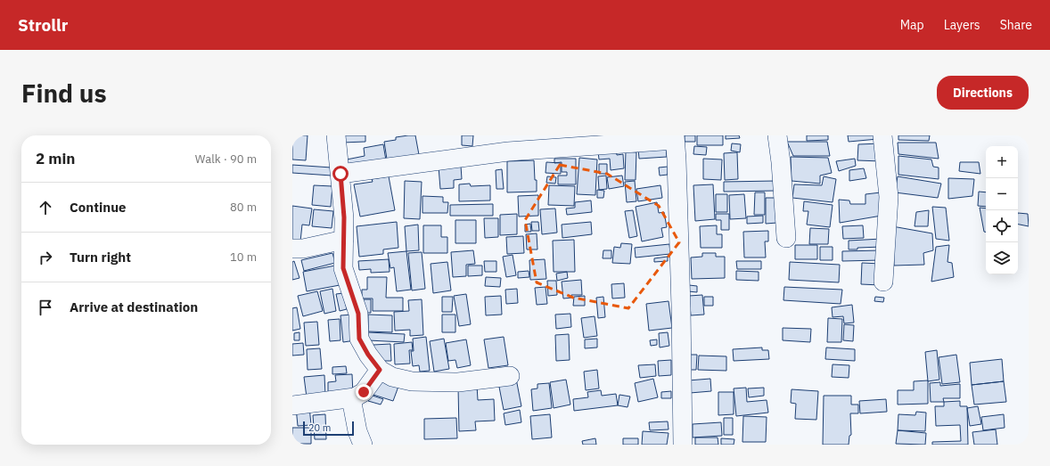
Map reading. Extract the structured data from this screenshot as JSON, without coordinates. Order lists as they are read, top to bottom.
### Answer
{
  "scale_bar": "20 m",
  "page": {
    "header": "Strollr",
    "nav": ["Map", "Layers", "Share"],
    "buttons": "Directions",
    "title": "Find us",
    "heading": ["2 min", "Walk · 90 m"],
    "map_buttons": ["+", "−"],
    "list": [
      ["Continue", "80 m"],
      ["Turn right", "10 m"],
      "Arrive at destination"
    ],
    "scale": "20 m"
  }
}
